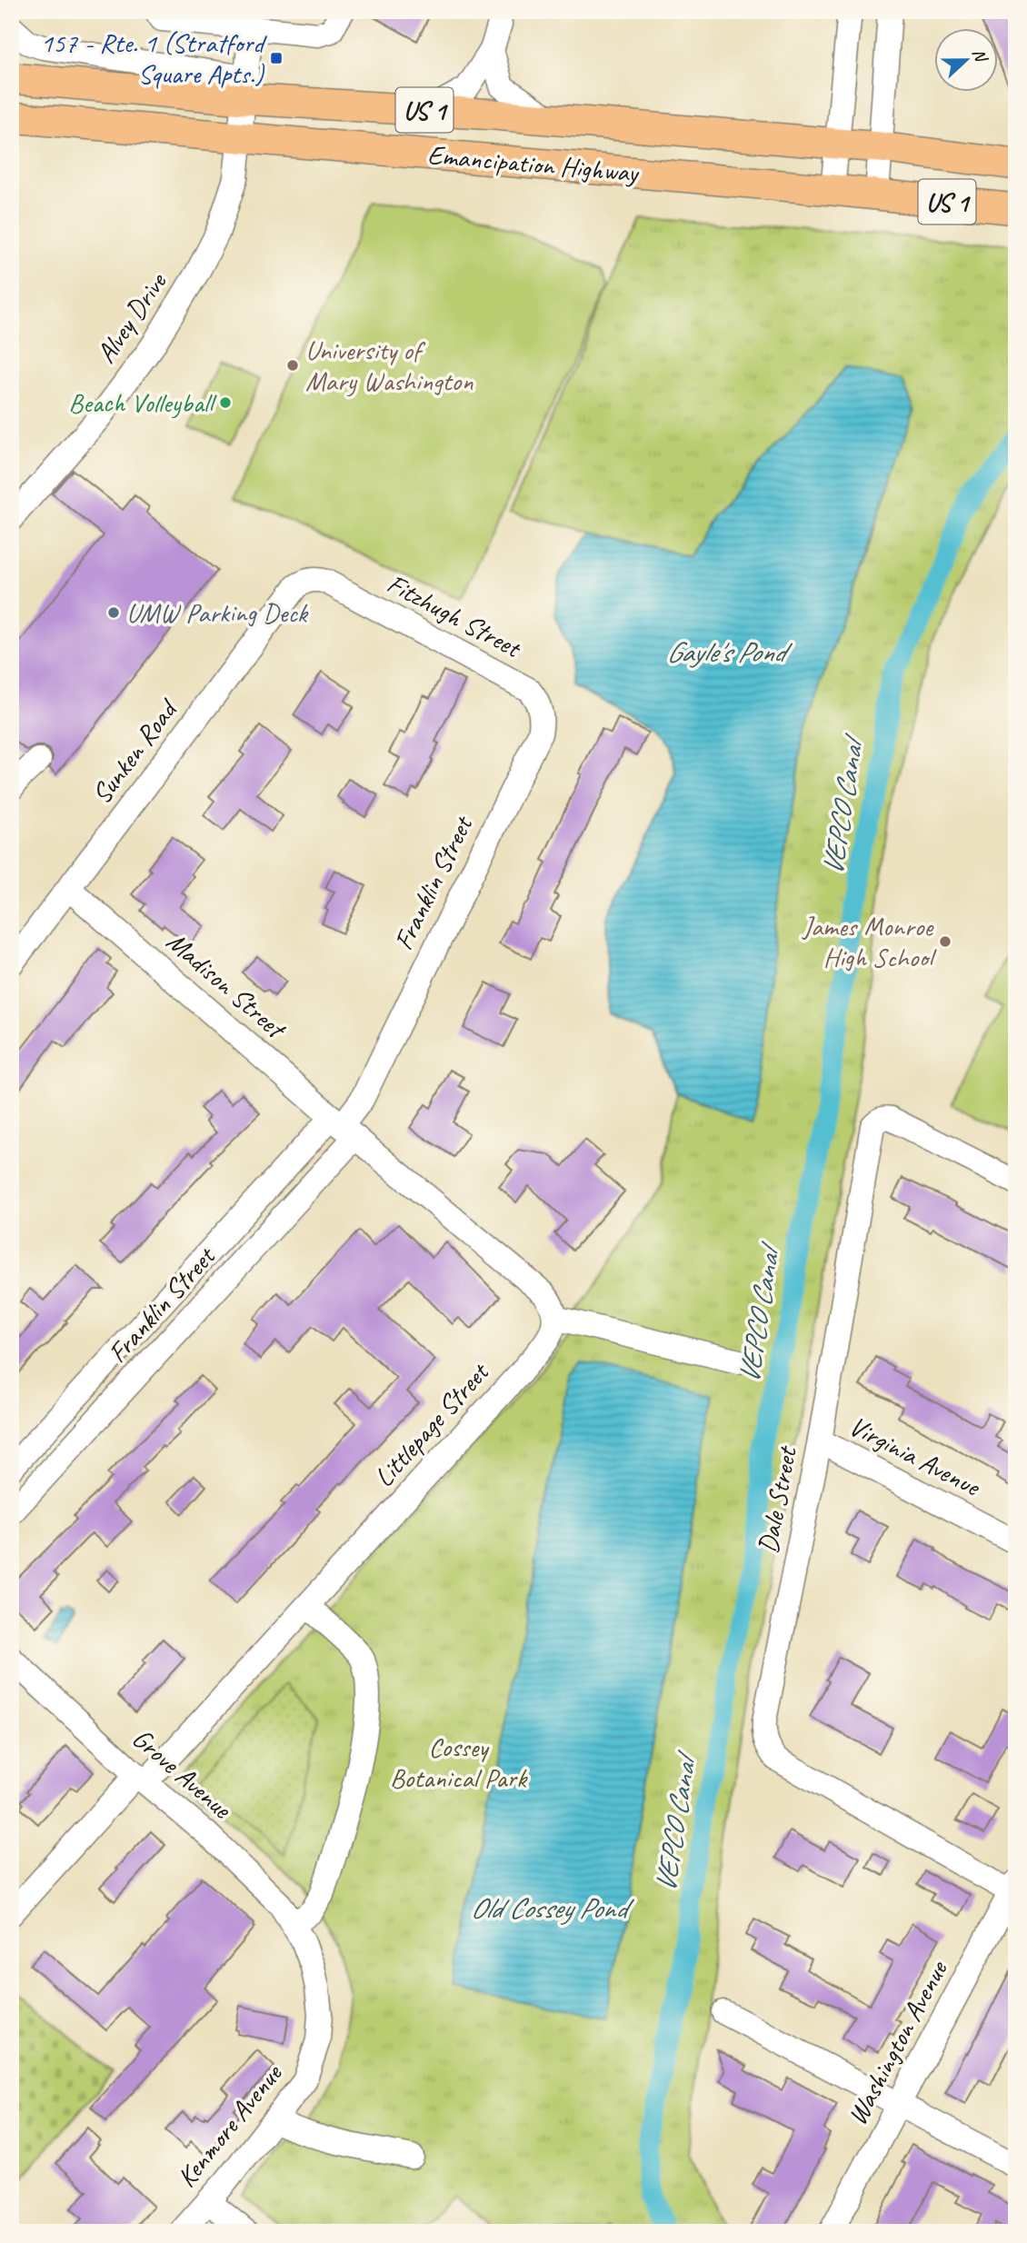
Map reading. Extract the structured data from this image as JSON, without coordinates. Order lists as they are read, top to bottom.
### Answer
{
  "streets": {
    "main road": ["US 1", "Emancipation Highway"],
    "street": [
      "Alvey Drive",
      "Fitzhugh Street",
      "Sunken Road",
      "Franklin Street",
      "Madison Street",
      "Littlepage Street",
      "Virginia Avenue",
      "Dale Street",
      "Grove Avenue",
      "Washington Avenue",
      "Kenmore Avenue"
    ]
  },
  "crossings": [
    ["Emancipation Highway", "Alvey Drive"],
    ["Fitzhugh Street", "Sunken Road"],
    ["Fitzhugh Street", "Franklin Street"],
    ["Sunken Road", "Madison Street"],
    ["Franklin Street", "Madison Street"],
    ["Littlepage Street", "Grove Avenue"],
    ["Virginia Avenue", "Dale Street"],
    ["Dale Street", "Washington Avenue"],
    ["Grove Avenue", "Kenmore Avenue"]
  ],
  "water": ["Gayle's Pond", "VEPCO Canal", "Old Cossey Pond"],
  "parks": ["Cossey Botanical Park"],
  "places": {
    "transit": ["157 - Rte. 1 (Stratford Square Apts.)"],
    "other": [
      "University of Mary Washington",
      "Beach Volleyball",
      "UMW Parking Deck",
      "James Monroe High School"
    ]
  },
  "north": "right"
}
